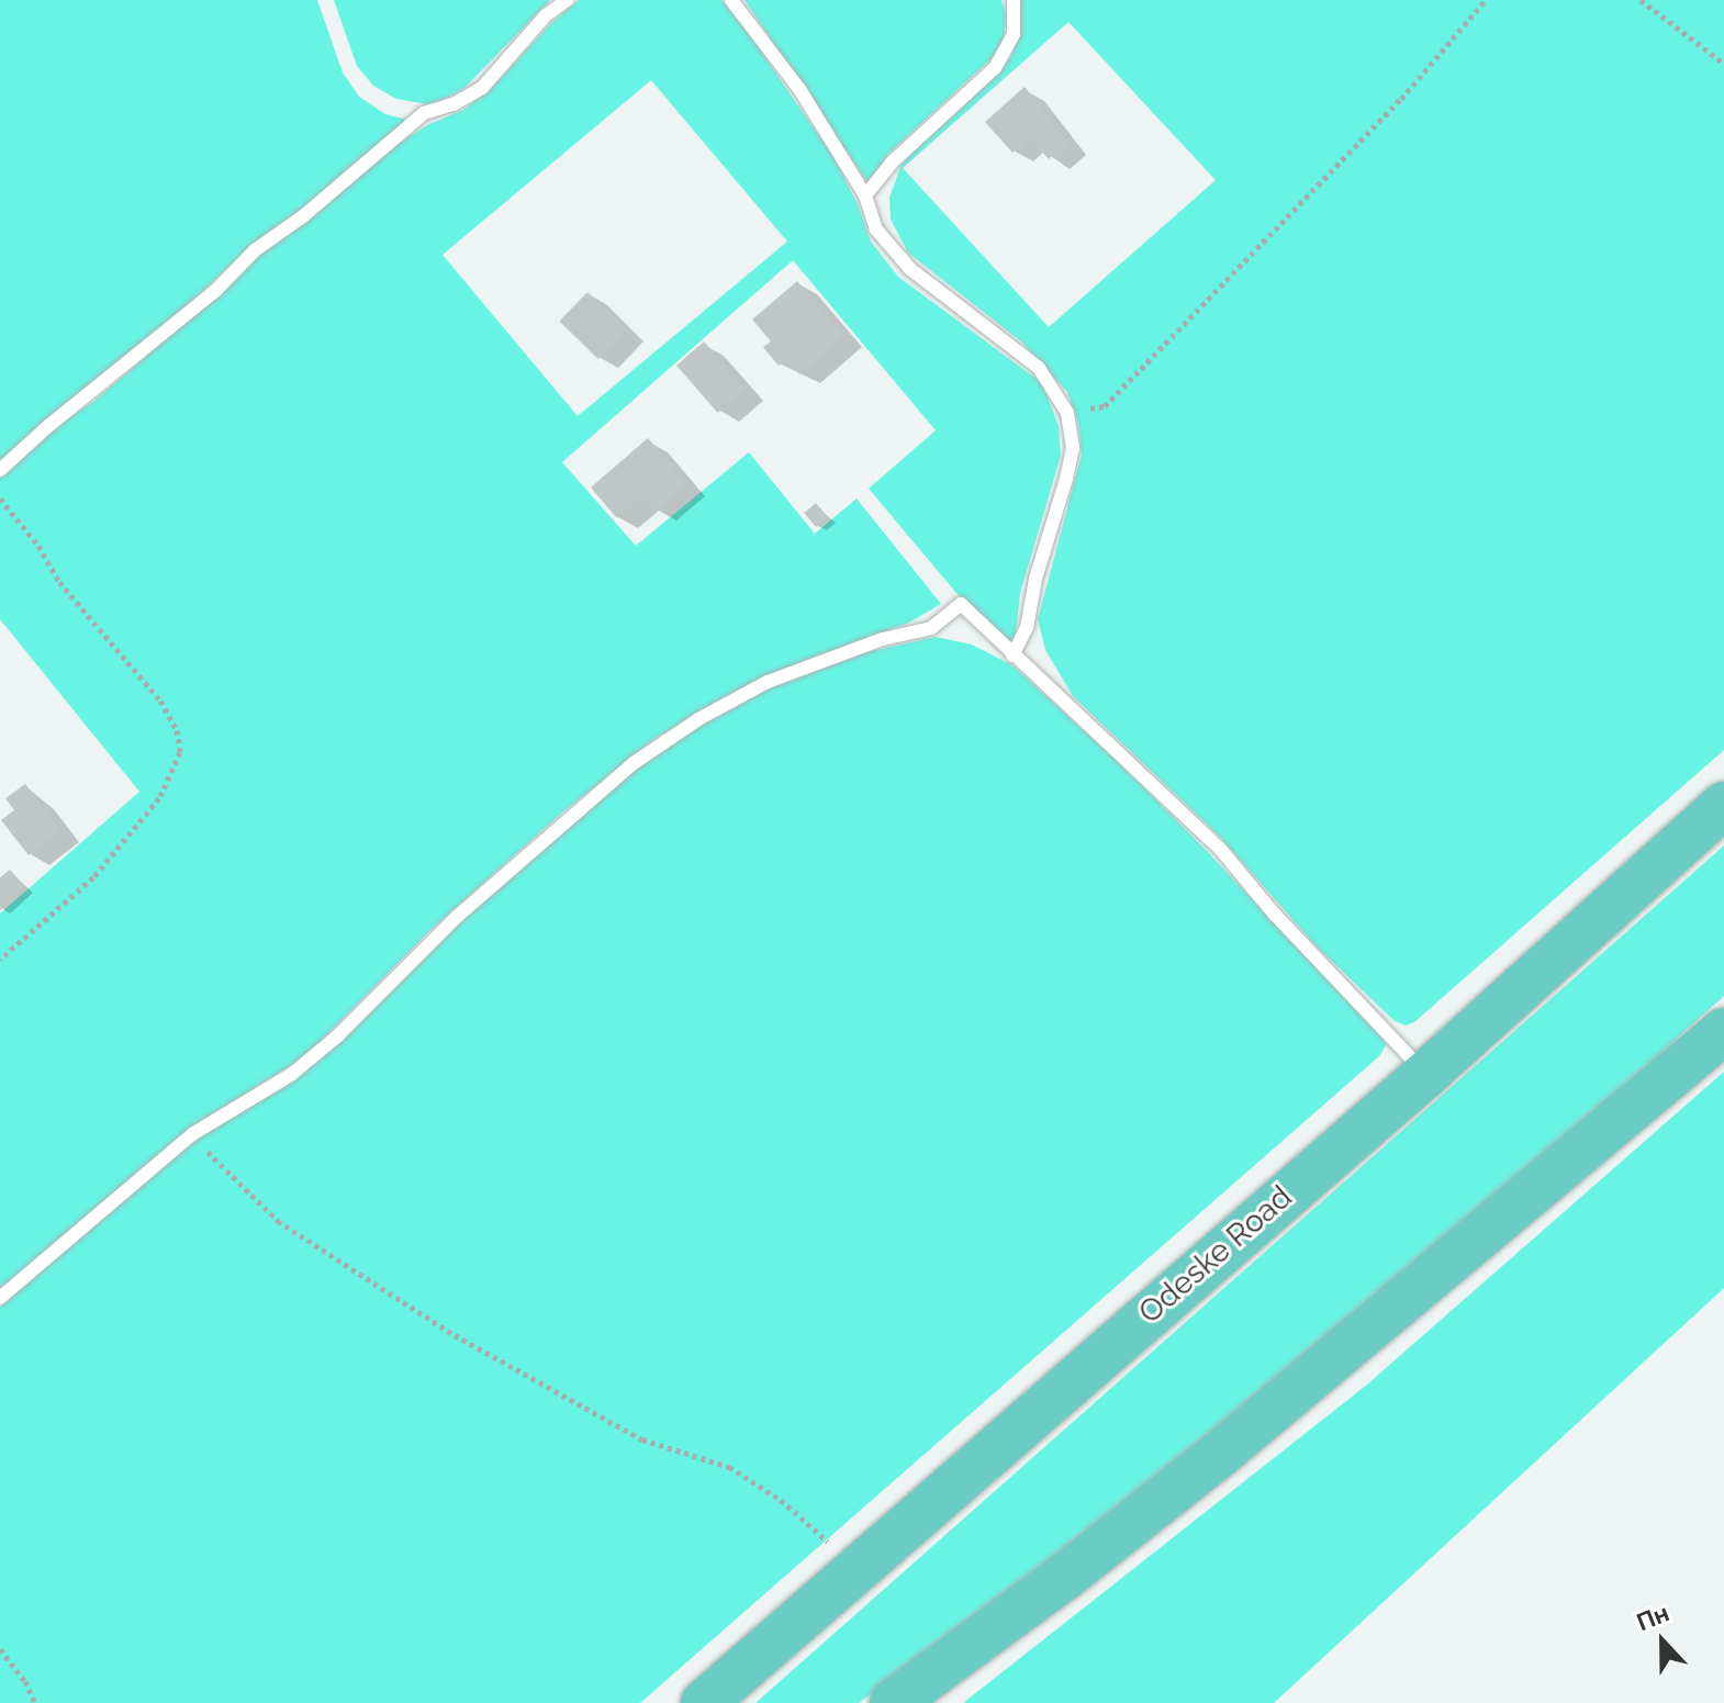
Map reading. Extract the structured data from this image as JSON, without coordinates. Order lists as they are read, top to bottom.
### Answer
{
  "streets": {
    "highway": ["Odeske Road"]
  },
  "north": "top"
}
